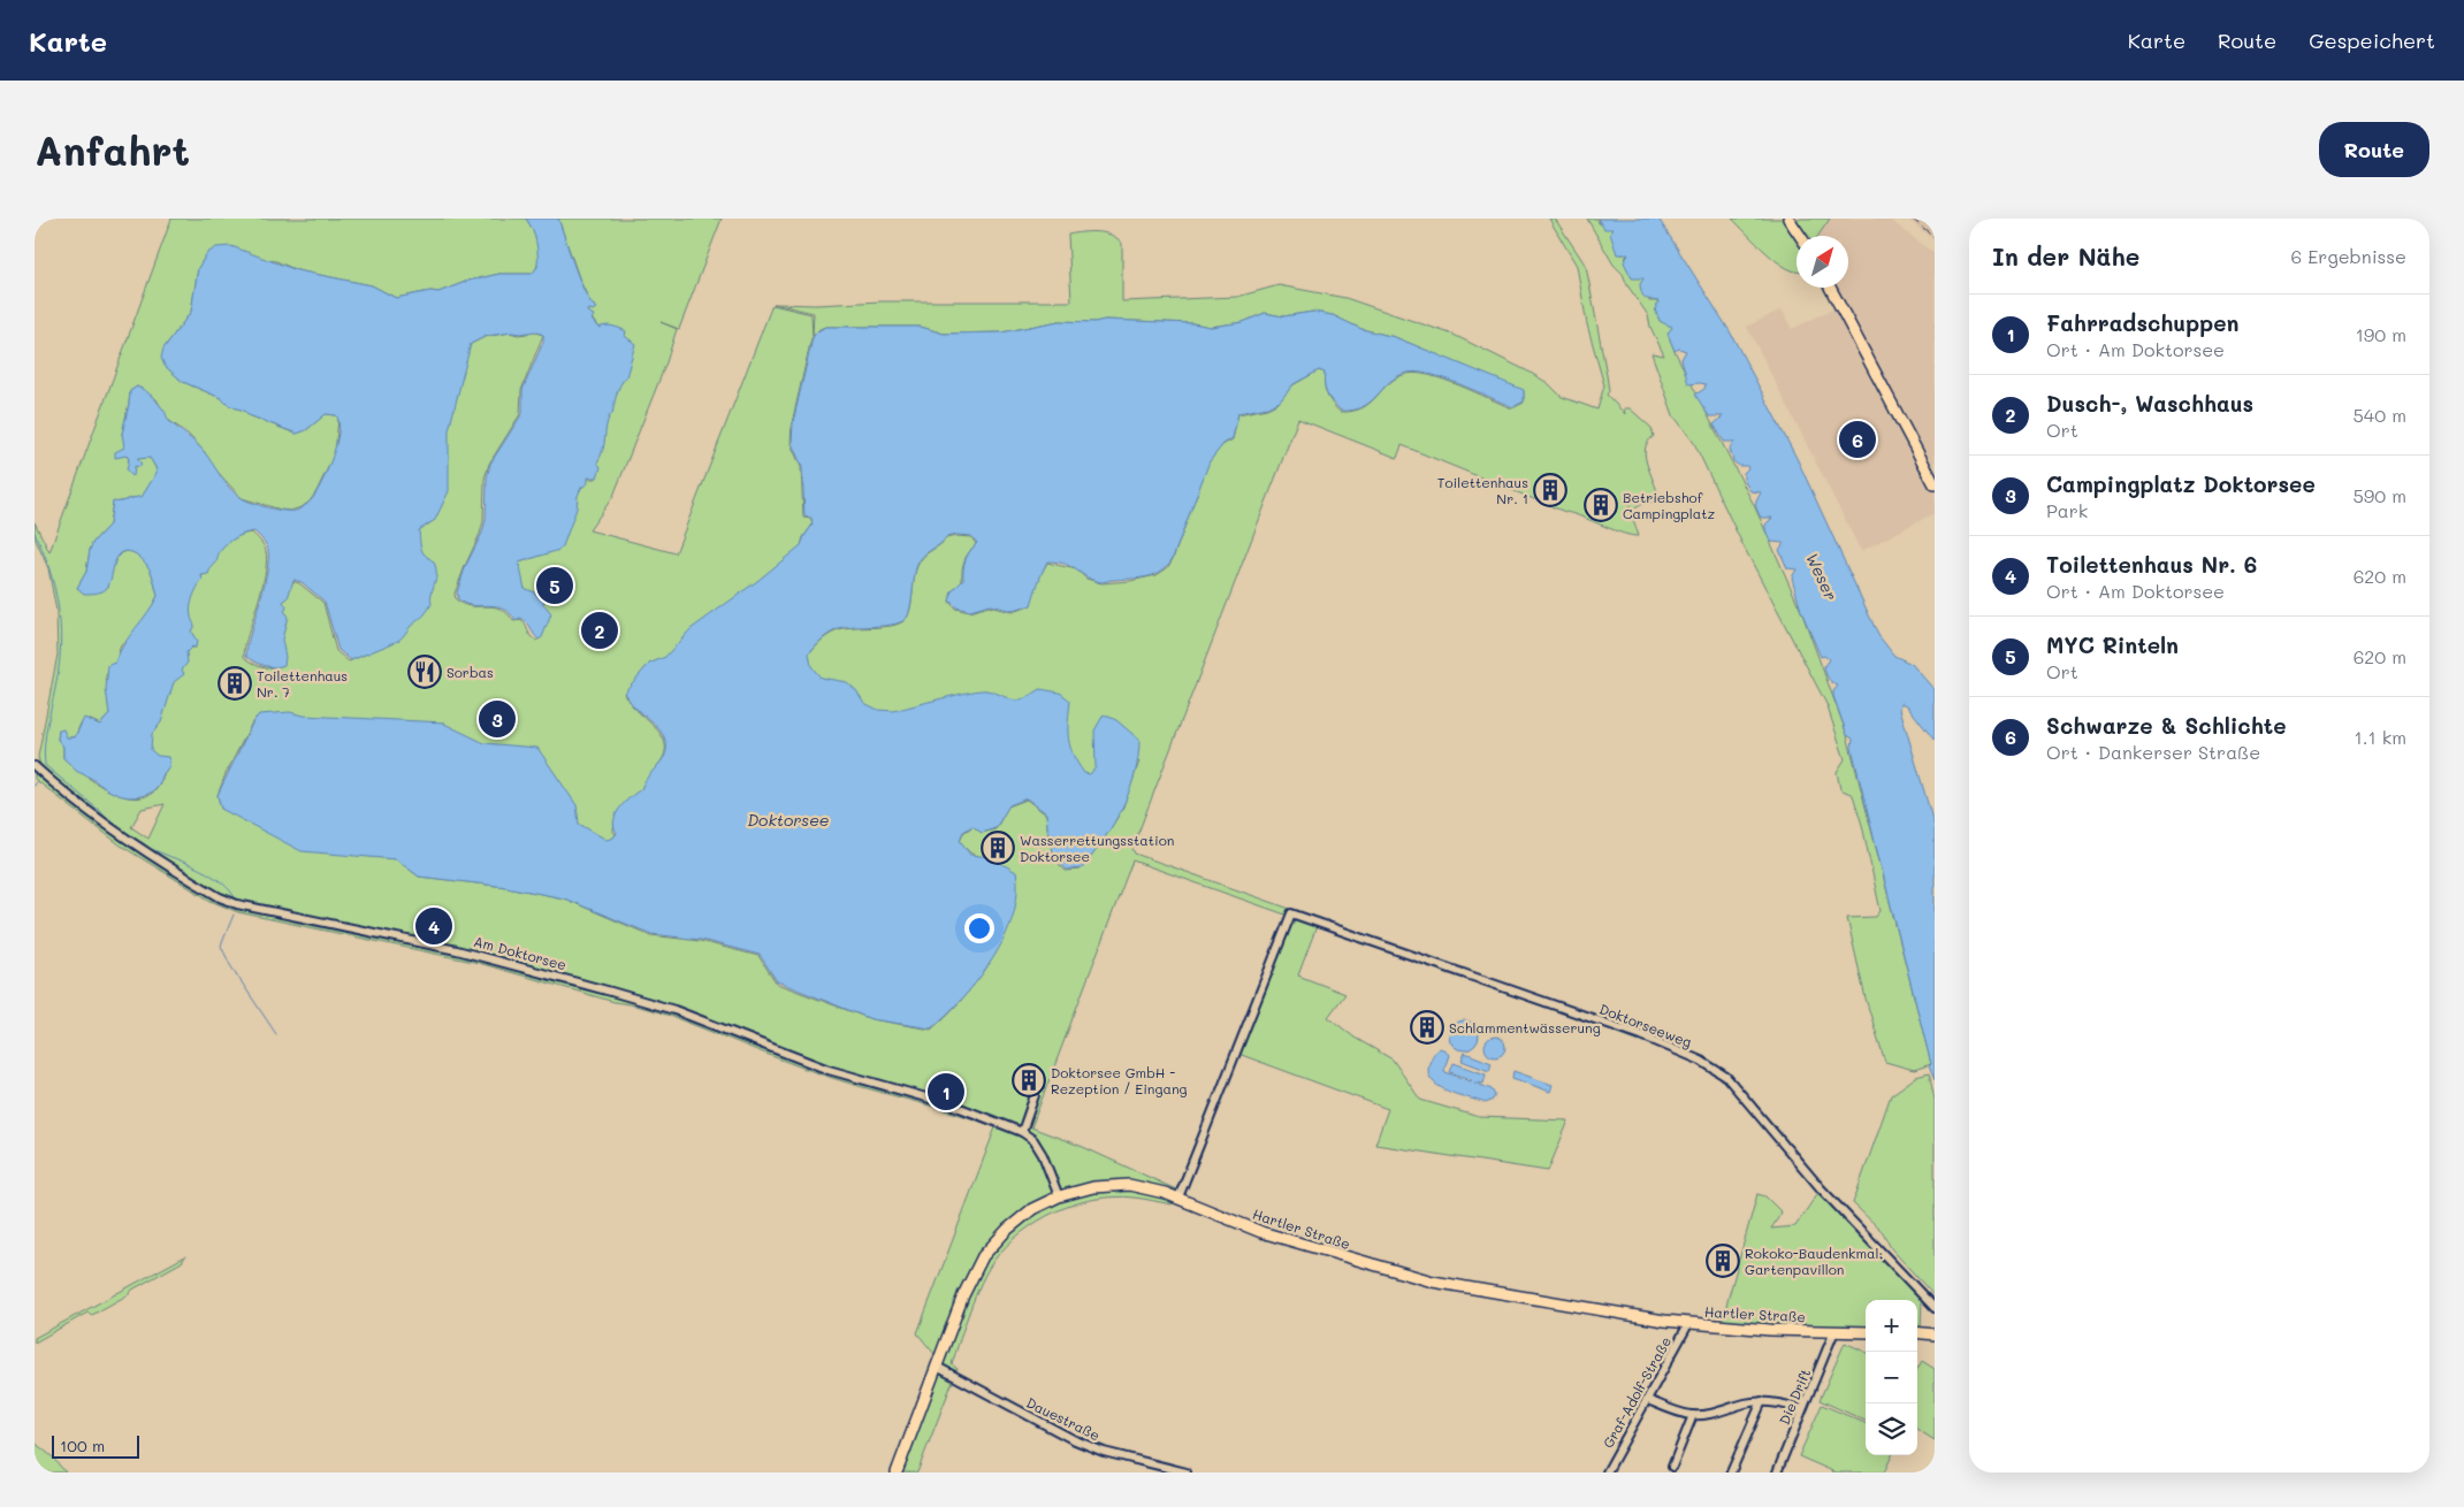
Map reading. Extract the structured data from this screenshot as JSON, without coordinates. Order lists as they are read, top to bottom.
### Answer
{
  "streets": {
    "main road": ["Hartler Straße"],
    "street": [
      "Am Doktorsee",
      "Doktorseeweg",
      "Graf-Adolf-Straße",
      "Die Drift",
      "Dauestraße"
    ]
  },
  "crossings": [
    ["Am Doktorsee", "Hartler Straße"],
    ["Doktorseeweg", "Hartler Straße"],
    ["Hartler Straße", "Graf-Adolf-Straße"],
    ["Hartler Straße", "Die Drift"],
    ["Hartler Straße", "Dauestraße"]
  ],
  "water": ["Weser", "Doktorsee"],
  "places": {
    "building": [
      "Toilettenhaus Nr. 1",
      "Betriebshof Campingplatz",
      "Toilettenhaus Nr. 7",
      "Wasserrettungsstation Doktorsee",
      "Schlammentwässerung",
      "Doktorsee GmbH - Rezeption / Eingang",
      "Rokoko-Baudenkmal: Gartenpavillon"
    ],
    "restaurant": ["Sorbas"]
  },
  "scale_bar": "100 m",
  "north": "top right",
  "page": {
    "header": "Karte",
    "nav": ["Karte", "Route", "Gespeichert"],
    "buttons": "Route",
    "title": "Anfahrt",
    "heading": ["In der Nähe", "6 Ergebnisse"],
    "list": [
      {
        "mark": "1",
        "name": "Fahrradschuppen",
        "note": "Ort · Am Doktorsee",
        "value": "190 m"
      },
      {
        "mark": "2",
        "name": "Dusch-, Waschhaus",
        "note": "Ort",
        "value": "540 m"
      },
      {
        "mark": "3",
        "name": "Campingplatz Doktorsee",
        "note": "Park",
        "value": "590 m"
      },
      {
        "mark": "4",
        "name": "Toilettenhaus Nr. 6",
        "note": "Ort · Am Doktorsee",
        "value": "620 m"
      },
      {
        "mark": "5",
        "name": "MYC Rinteln",
        "note": "Ort",
        "value": "620 m"
      },
      {
        "mark": "6",
        "name": "Schwarze & Schlichte",
        "note": "Ort · Dankerser Straße",
        "value": "1.1 km"
      }
    ],
    "pins": [
      "6",
      "5",
      "2",
      "3",
      "4",
      "1"
    ],
    "map_buttons": ["+", "−"],
    "scale": "100 m"
  }
}
